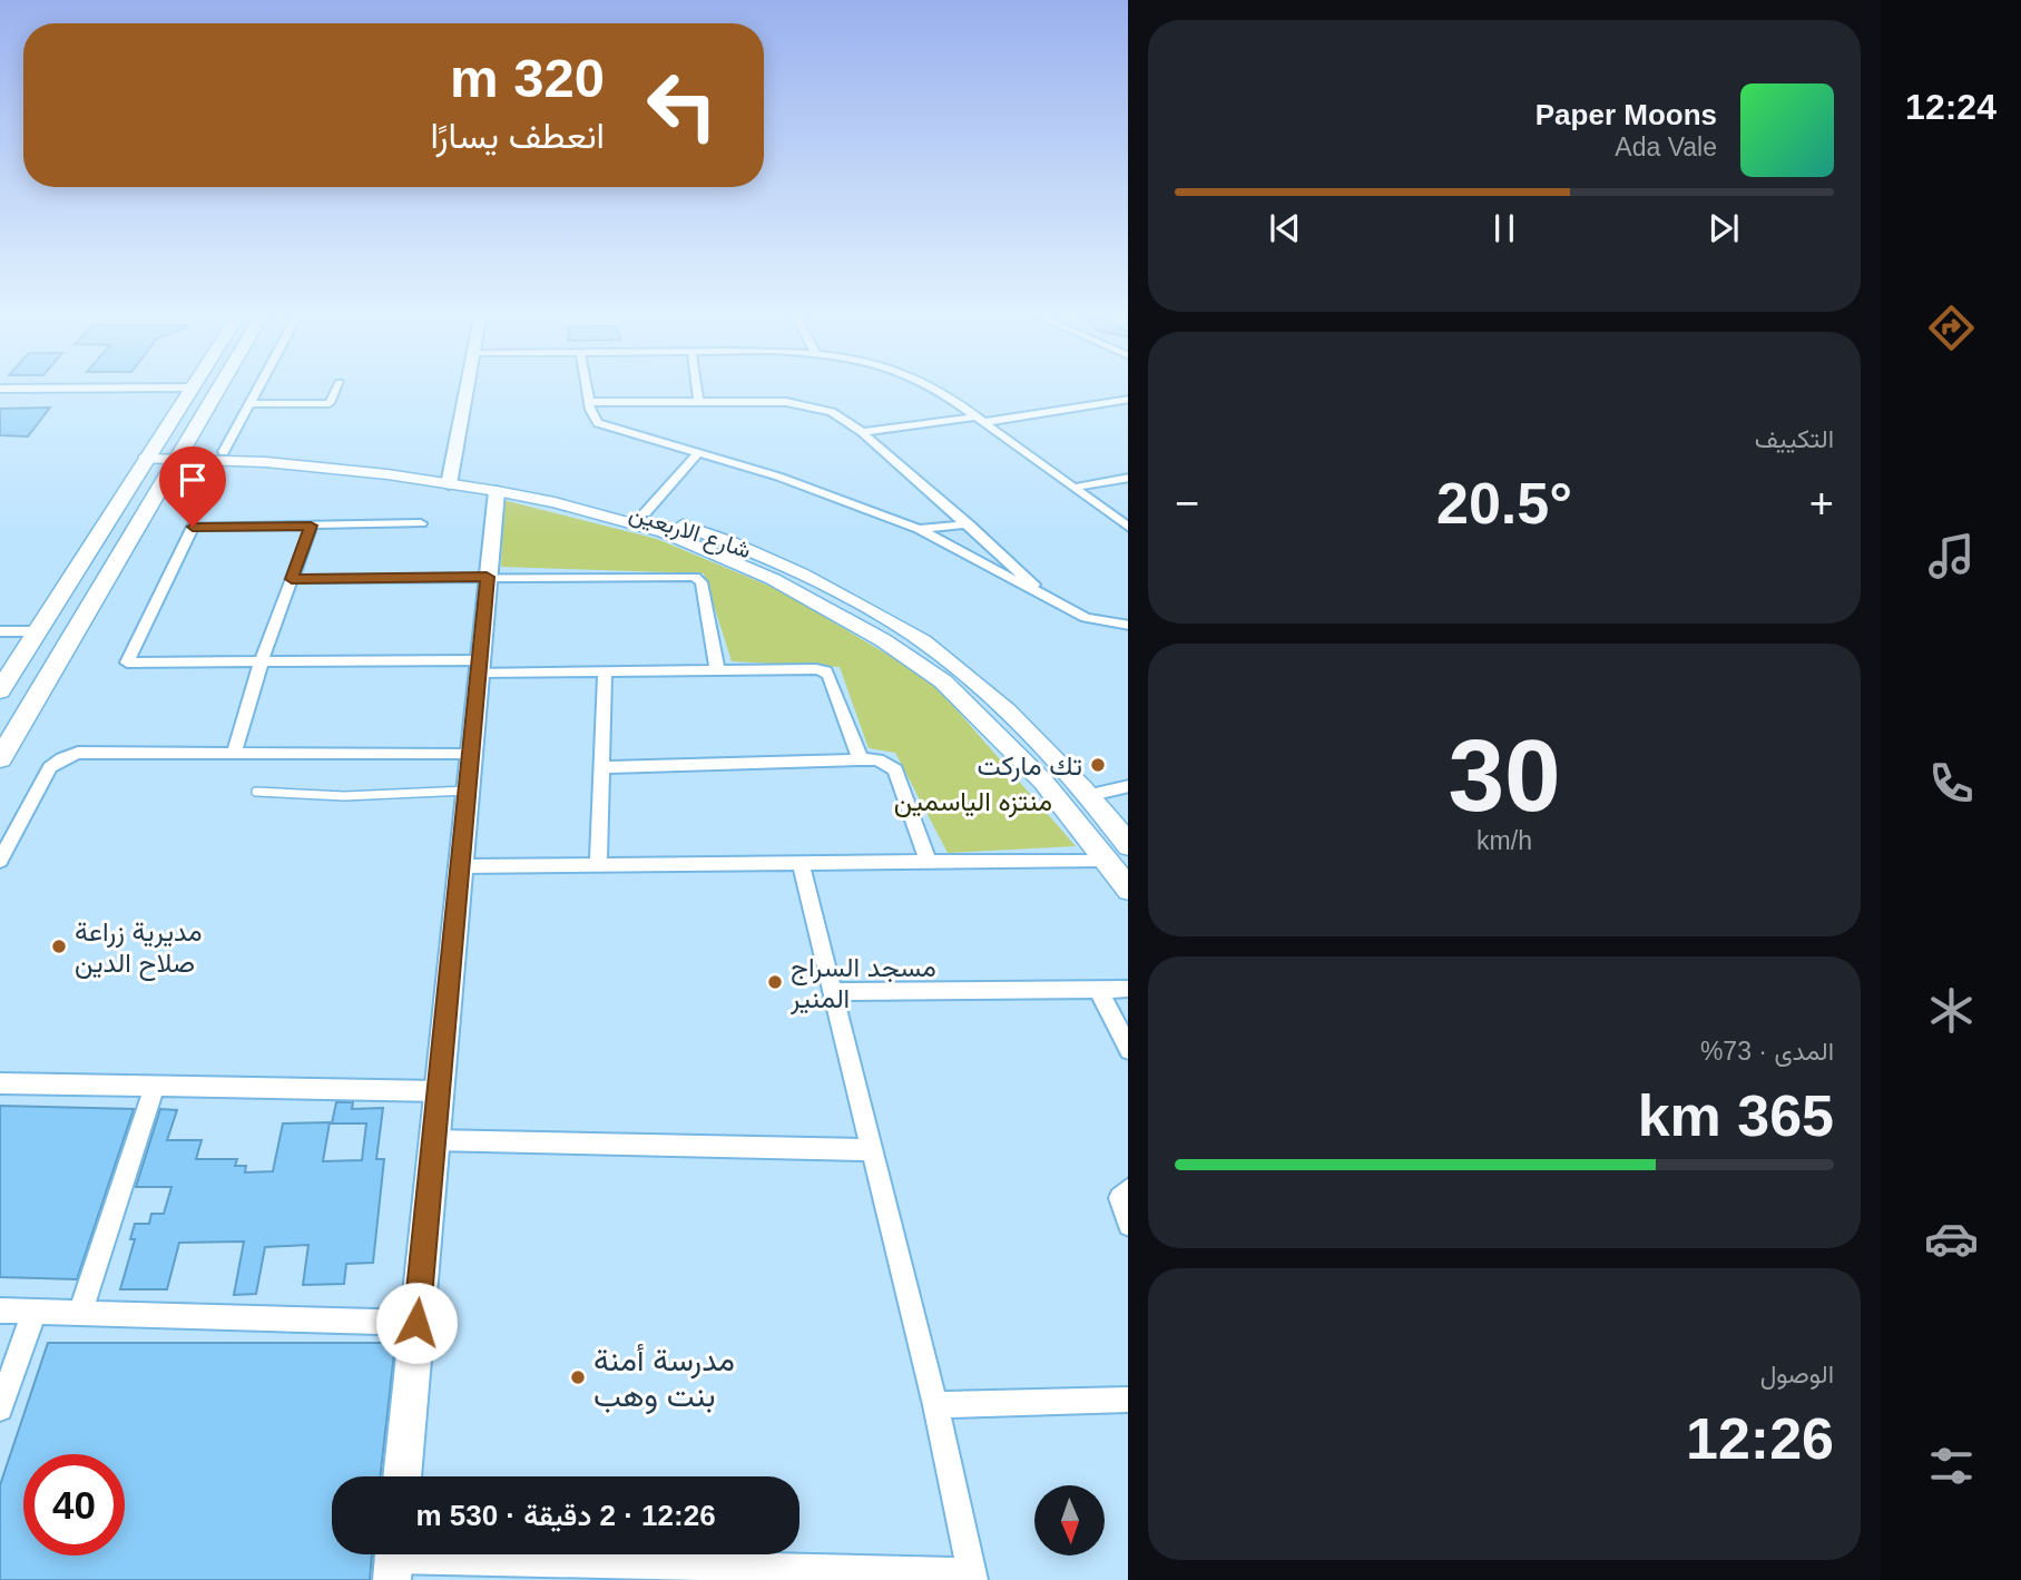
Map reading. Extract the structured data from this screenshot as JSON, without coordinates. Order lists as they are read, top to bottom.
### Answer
{
  "streets": {
    "main road": ["شارع الاربعين"]
  },
  "parks": ["منتزه الياسمين"],
  "places": [
    "تك ماركت",
    "مديرية زراعة صلاح الدين",
    "مسجد السراج المنير",
    "مدرسة أمنة بنت وهب"
  ],
  "north": "bottom",
  "page": {
    "tabs": "12:24",
    "turn": ["320 m", "انعطف يسارًا"],
    "song": ["Paper Moons", "Ada Vale"],
    "tile": [
      "التكييف",
      ["30", "km/h"],
      ["المدى · 73%", "365 km"],
      ["الوصول", "12:26"]
    ],
    "heat": ["−", "20.5°", "+"],
    "limit": "40",
    "trip": "12:26 · 2 دقيقة · 530 m"
  }
}
